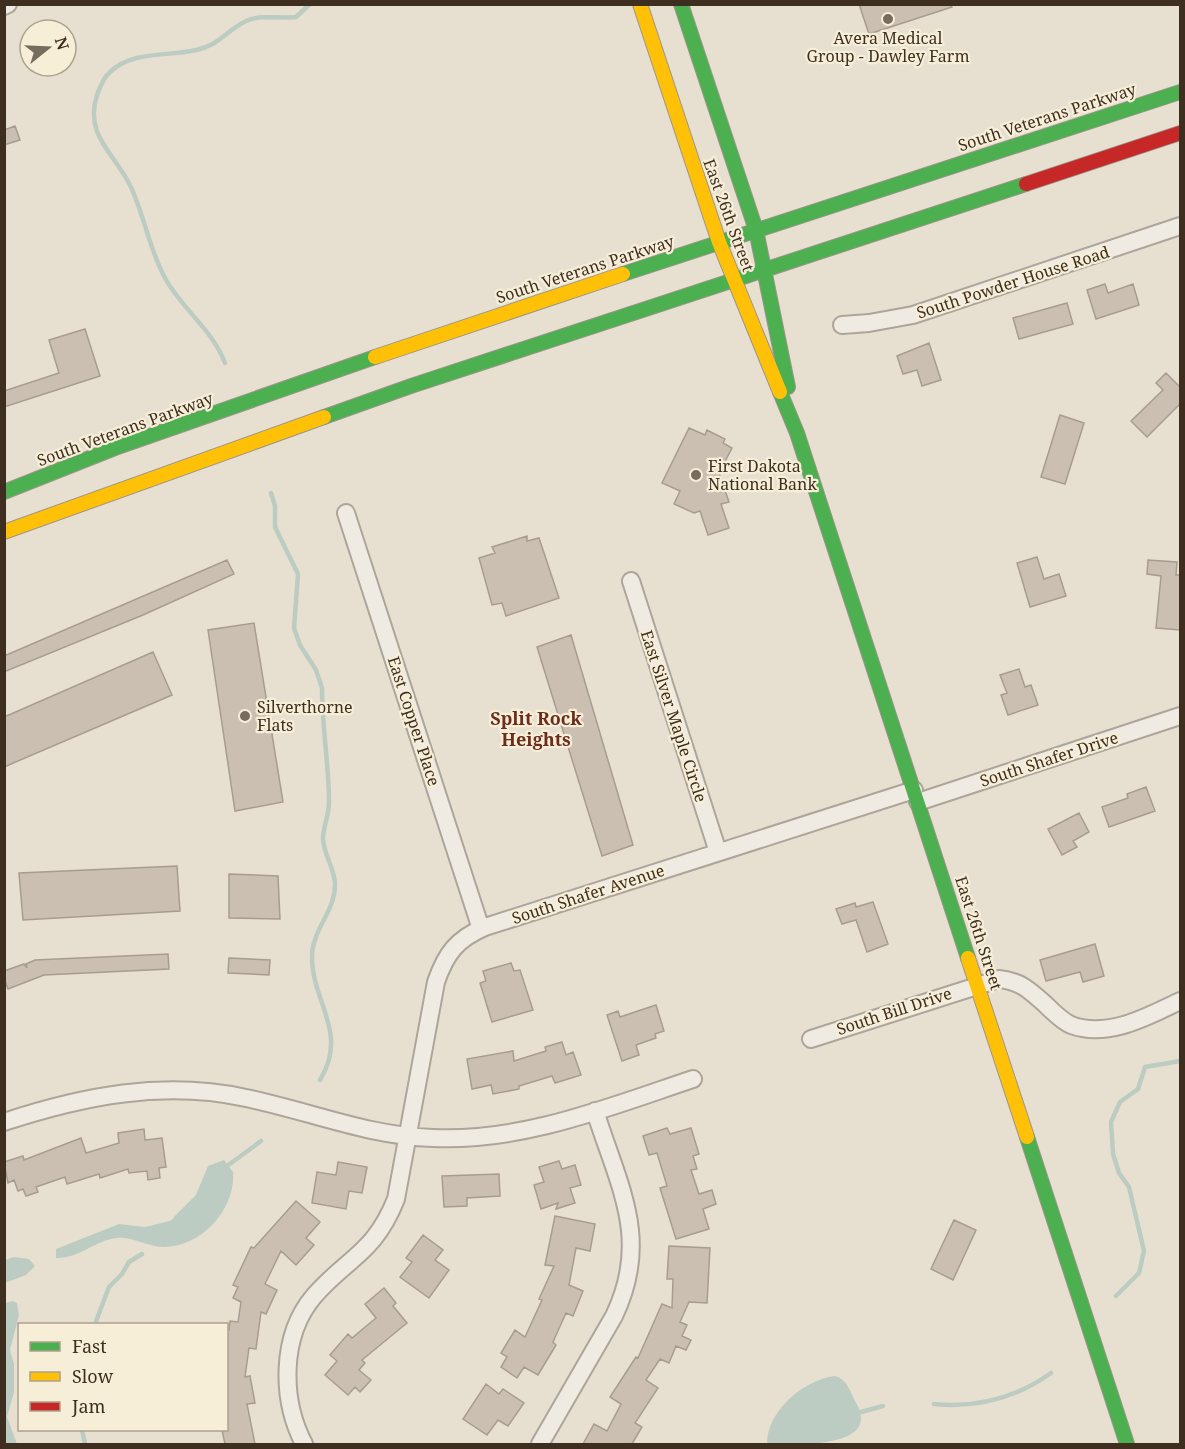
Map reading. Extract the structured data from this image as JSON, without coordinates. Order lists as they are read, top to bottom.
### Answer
{
  "streets": {
    "main road": ["South Veterans Parkway", "East 26th Street"],
    "street": [
      "South Powder House Road",
      "East Silver Maple Circle",
      "East Copper Place",
      "South Shafer Drive",
      "South Shafer Avenue",
      "South Bill Drive"
    ]
  },
  "crossings": [
    ["South Veterans Parkway", "East 26th Street"],
    ["East 26th Street", "South Shafer Drive"],
    ["East 26th Street", "South Shafer Avenue"],
    ["East 26th Street", "South Bill Drive"],
    ["East Silver Maple Circle", "South Shafer Avenue"],
    ["East Copper Place", "South Shafer Avenue"],
    ["South Shafer Drive", "South Shafer Avenue"]
  ],
  "districts": ["Split Rock Heights"],
  "places": ["Avera Medical Group - Dawley Farm", "First Dakota National Bank", "Silverthorne Flats"],
  "legend": ["Fast", "Slow", "Jam"],
  "north": "right"
}
